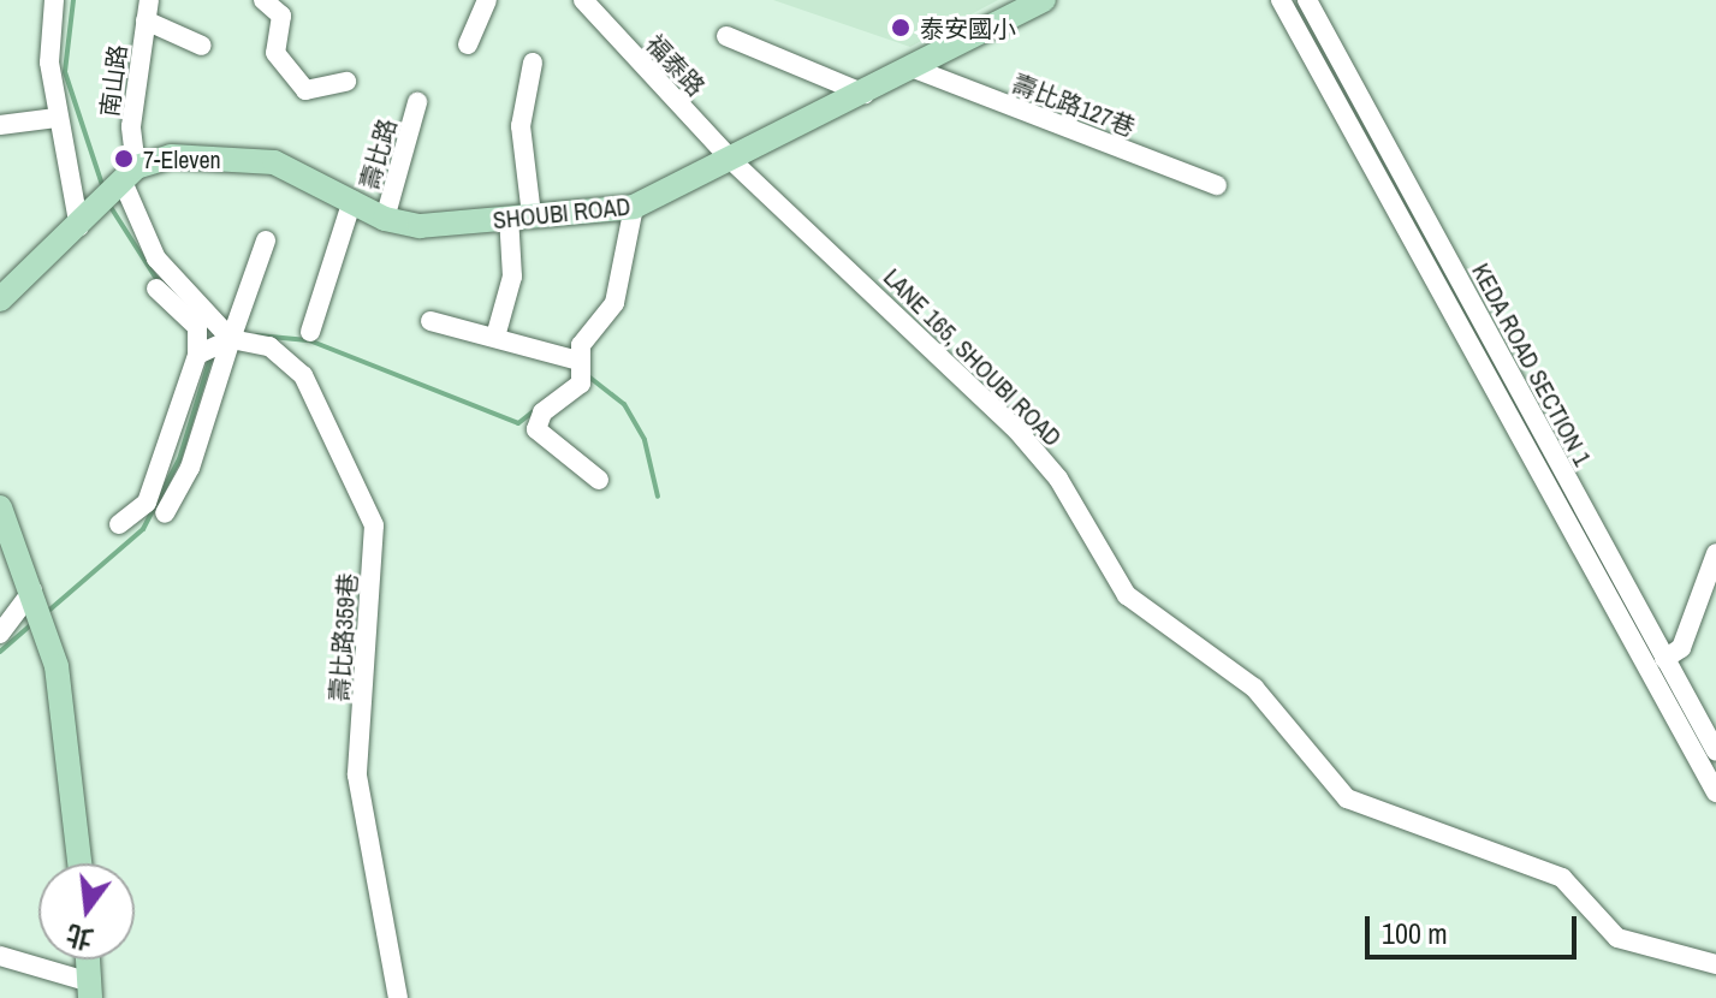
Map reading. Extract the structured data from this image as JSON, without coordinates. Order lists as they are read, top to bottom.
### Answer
{
  "streets": {
    "main road": ["SHOUBI ROAD"],
    "street": [
      "福泰路",
      "南山路",
      "壽比路127巷",
      "壽比路",
      "LANE 165, SHOUBI ROAD",
      "KEDA ROAD SECTION 1",
      "壽比路359巷"
    ]
  },
  "crossings": [
    ["福泰路", "SHOUBI ROAD"],
    ["福泰路", "LANE 165, SHOUBI ROAD"],
    ["南山路", "SHOUBI ROAD"],
    ["壽比路127巷", "SHOUBI ROAD"],
    ["壽比路", "SHOUBI ROAD"],
    ["SHOUBI ROAD", "LANE 165, SHOUBI ROAD"]
  ],
  "places": ["泰安國小", "7-Eleven"],
  "scale_bar": "100 m",
  "north": "bottom"
}
